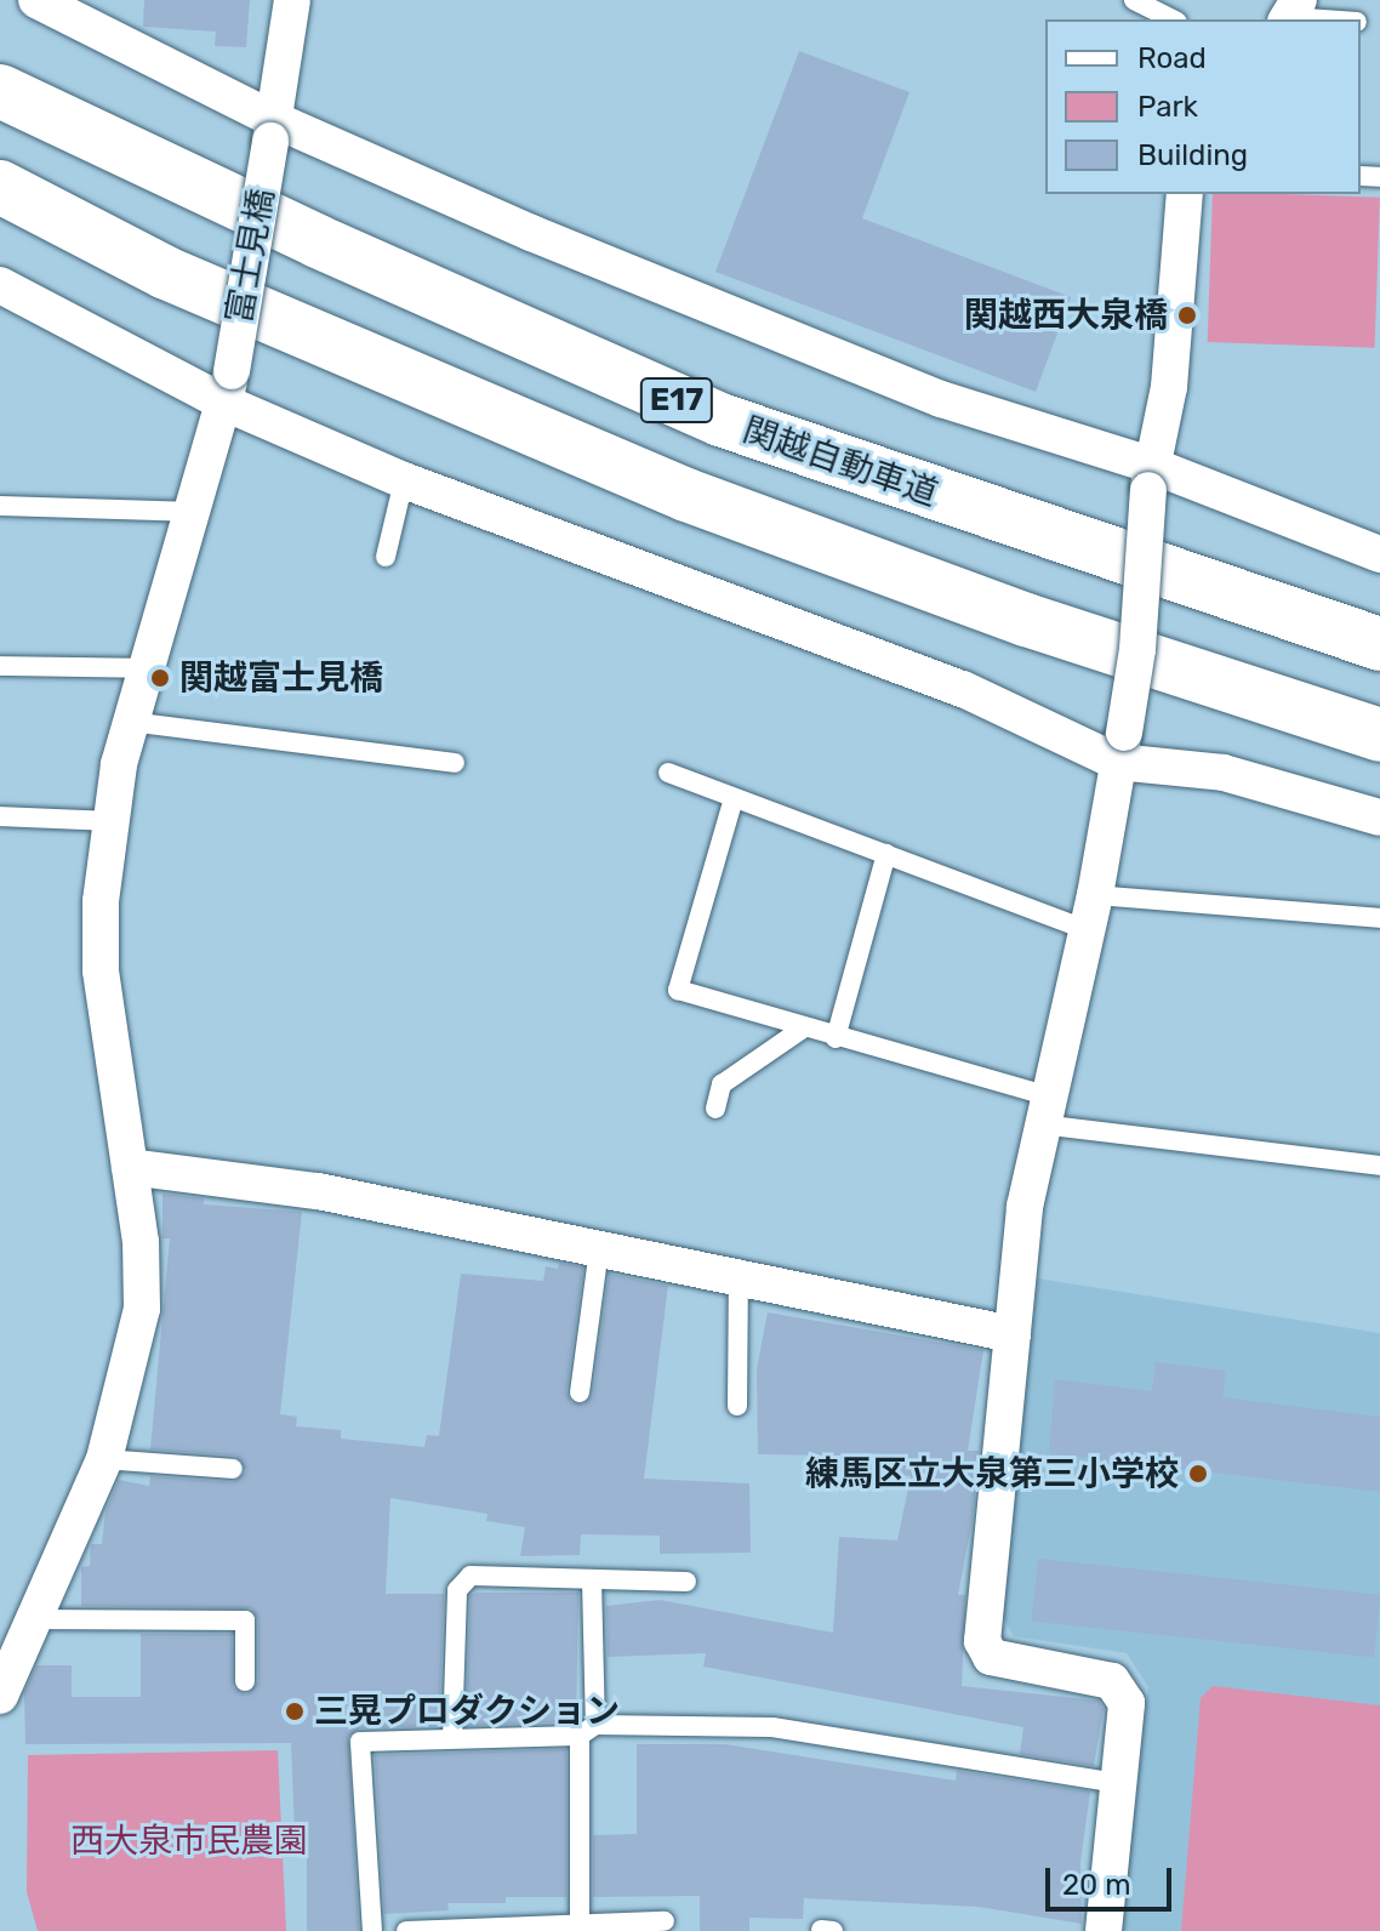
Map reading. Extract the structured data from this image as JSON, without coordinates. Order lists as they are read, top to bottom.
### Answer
{
  "streets": {
    "highway": ["E17", "関越自動車道"],
    "street": ["富士見橋"]
  },
  "parks": ["西大泉市民農園"],
  "places": [
    "関越西大泉橋",
    "関越富士見橋",
    "練馬区立大泉第三小学校",
    "三晃プロダクション"
  ],
  "legend": ["Road", "Park", "Building"],
  "scale_bar": "20 m"
}
